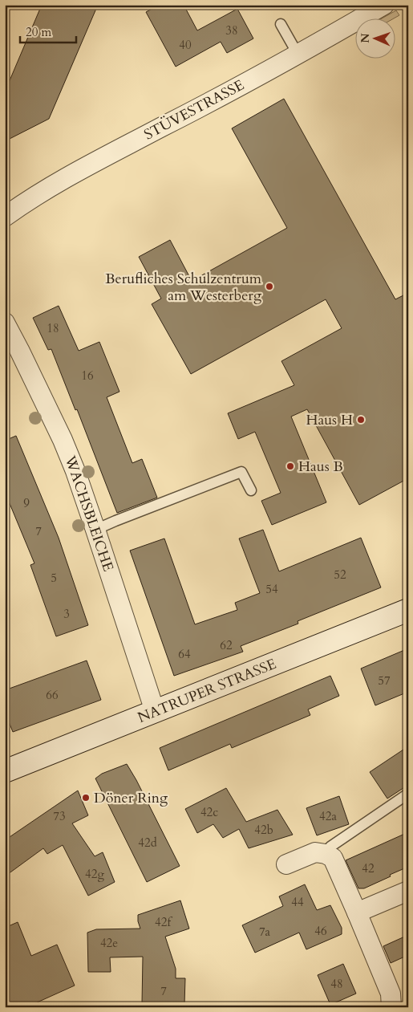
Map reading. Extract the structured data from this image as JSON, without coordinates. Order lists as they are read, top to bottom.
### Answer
{
  "streets": {
    "main road": ["NATRUPER STRASSE"],
    "street": ["STÜVESTRASSE", "WACHSBLEICHE"]
  },
  "crossings": [
    ["WACHSBLEICHE", "NATRUPER STRASSE"]
  ],
  "places": [
    "Berufliches Schulzentrum am Westerberg",
    "Haus H",
    "Haus B",
    "Döner Ring"
  ],
  "house_numbers": [
    "38",
    "40",
    "18",
    "16",
    "9",
    "7",
    "52",
    "5",
    "54",
    "3",
    "62",
    "64",
    "57",
    "66",
    "42c",
    "73",
    "42a",
    "42b",
    "42d",
    "42",
    "42g",
    "44",
    "42f",
    "46",
    "7a",
    "42e",
    "48",
    "7"
  ],
  "scale_bar": "20 m",
  "north": "left"
}
